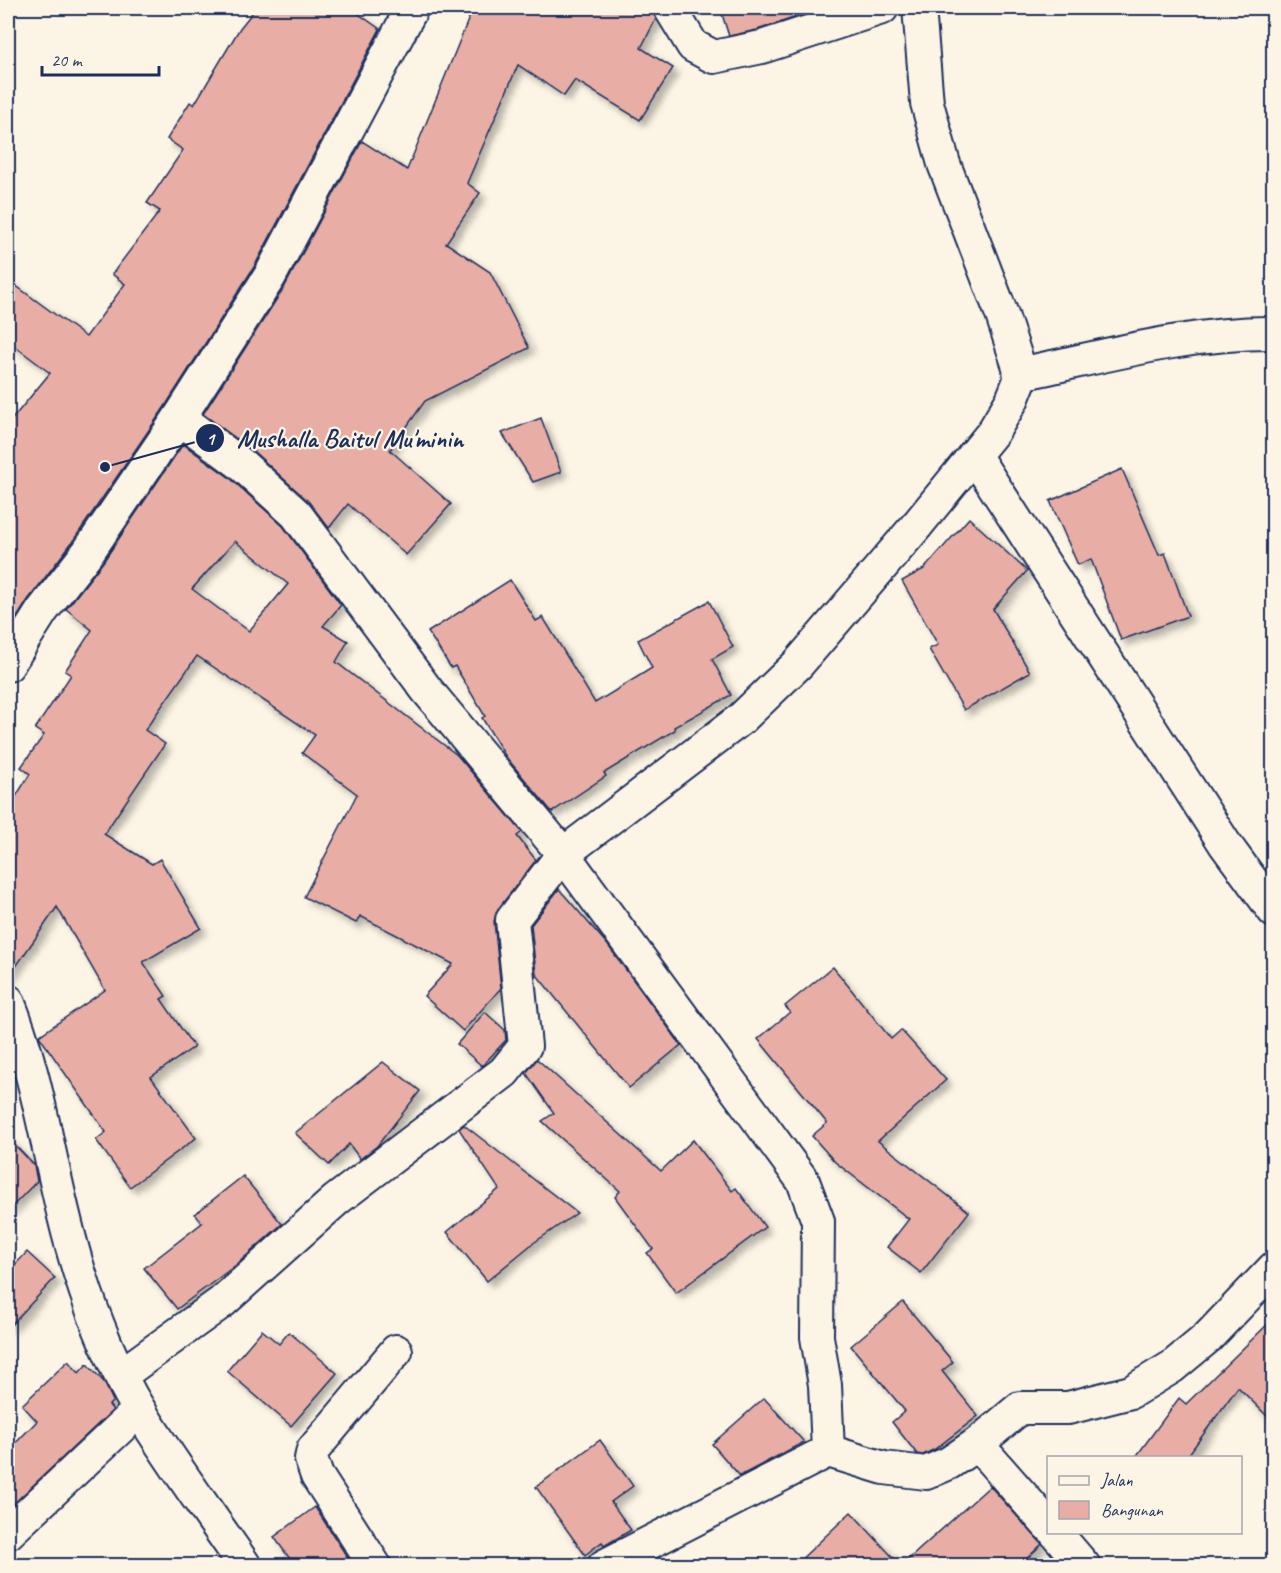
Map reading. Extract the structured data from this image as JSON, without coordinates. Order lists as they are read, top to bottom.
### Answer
{
  "places": ["Mushalla Baitul Mu'minin"],
  "legend": ["Jalan", "Bangunan"],
  "scale_bar": "20 m"
}
